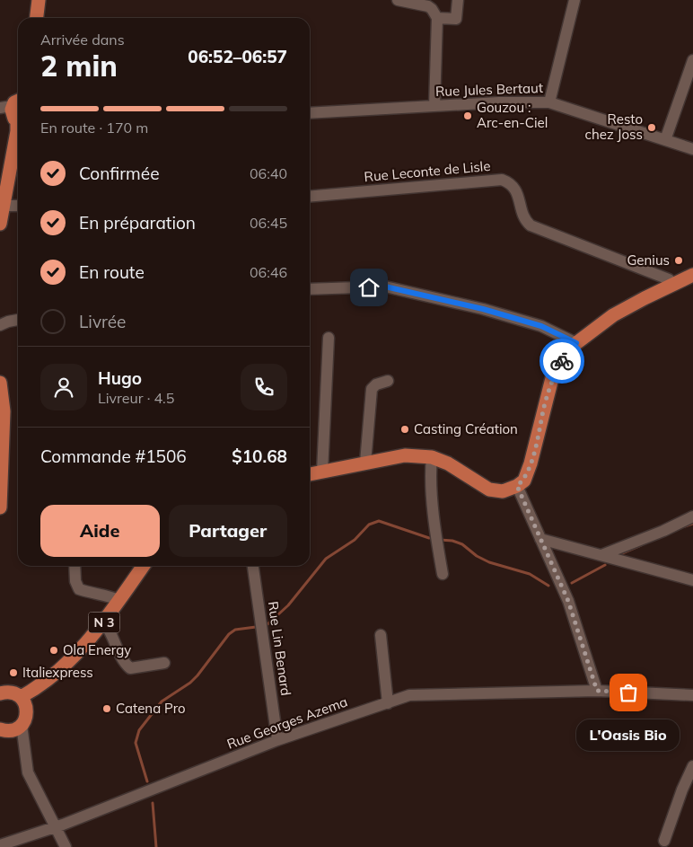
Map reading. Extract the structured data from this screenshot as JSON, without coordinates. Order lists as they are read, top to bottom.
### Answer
{
  "streets": {
    "main road": ["N 3"],
    "street": [
      "Rue Jules Bertaut",
      "Rue Leconte de Lisle",
      "Rue Lin Benard",
      "Rue Georges Azema"
    ]
  },
  "crossings": [
    ["Rue Lin Benard", "Rue Georges Azema"]
  ],
  "places": [
    "Gouzou : Arc-en-Ciel",
    "Resto chez Joss",
    "Genius",
    "Casting Création",
    "Ola Energy",
    "Italiexpress",
    "L'Oasis Bio",
    "Catena Pro"
  ],
  "page": {
    "heading": ["2 min", "Arrivée dans", "06:52–06:57"],
    "panel": [
      "Hugo",
      "Livreur · 4.5",
      "Commande #1506",
      "$10.68"
    ],
    "bar": "En route · 170 m",
    "list": [
      ["Confirmée", "06:40"],
      ["En préparation", "06:45"],
      ["En route", "06:46"],
      "Livrée"
    ],
    "buttons": ["Aide", "Partager"],
    "bubble": "L'Oasis Bio"
  }
}
